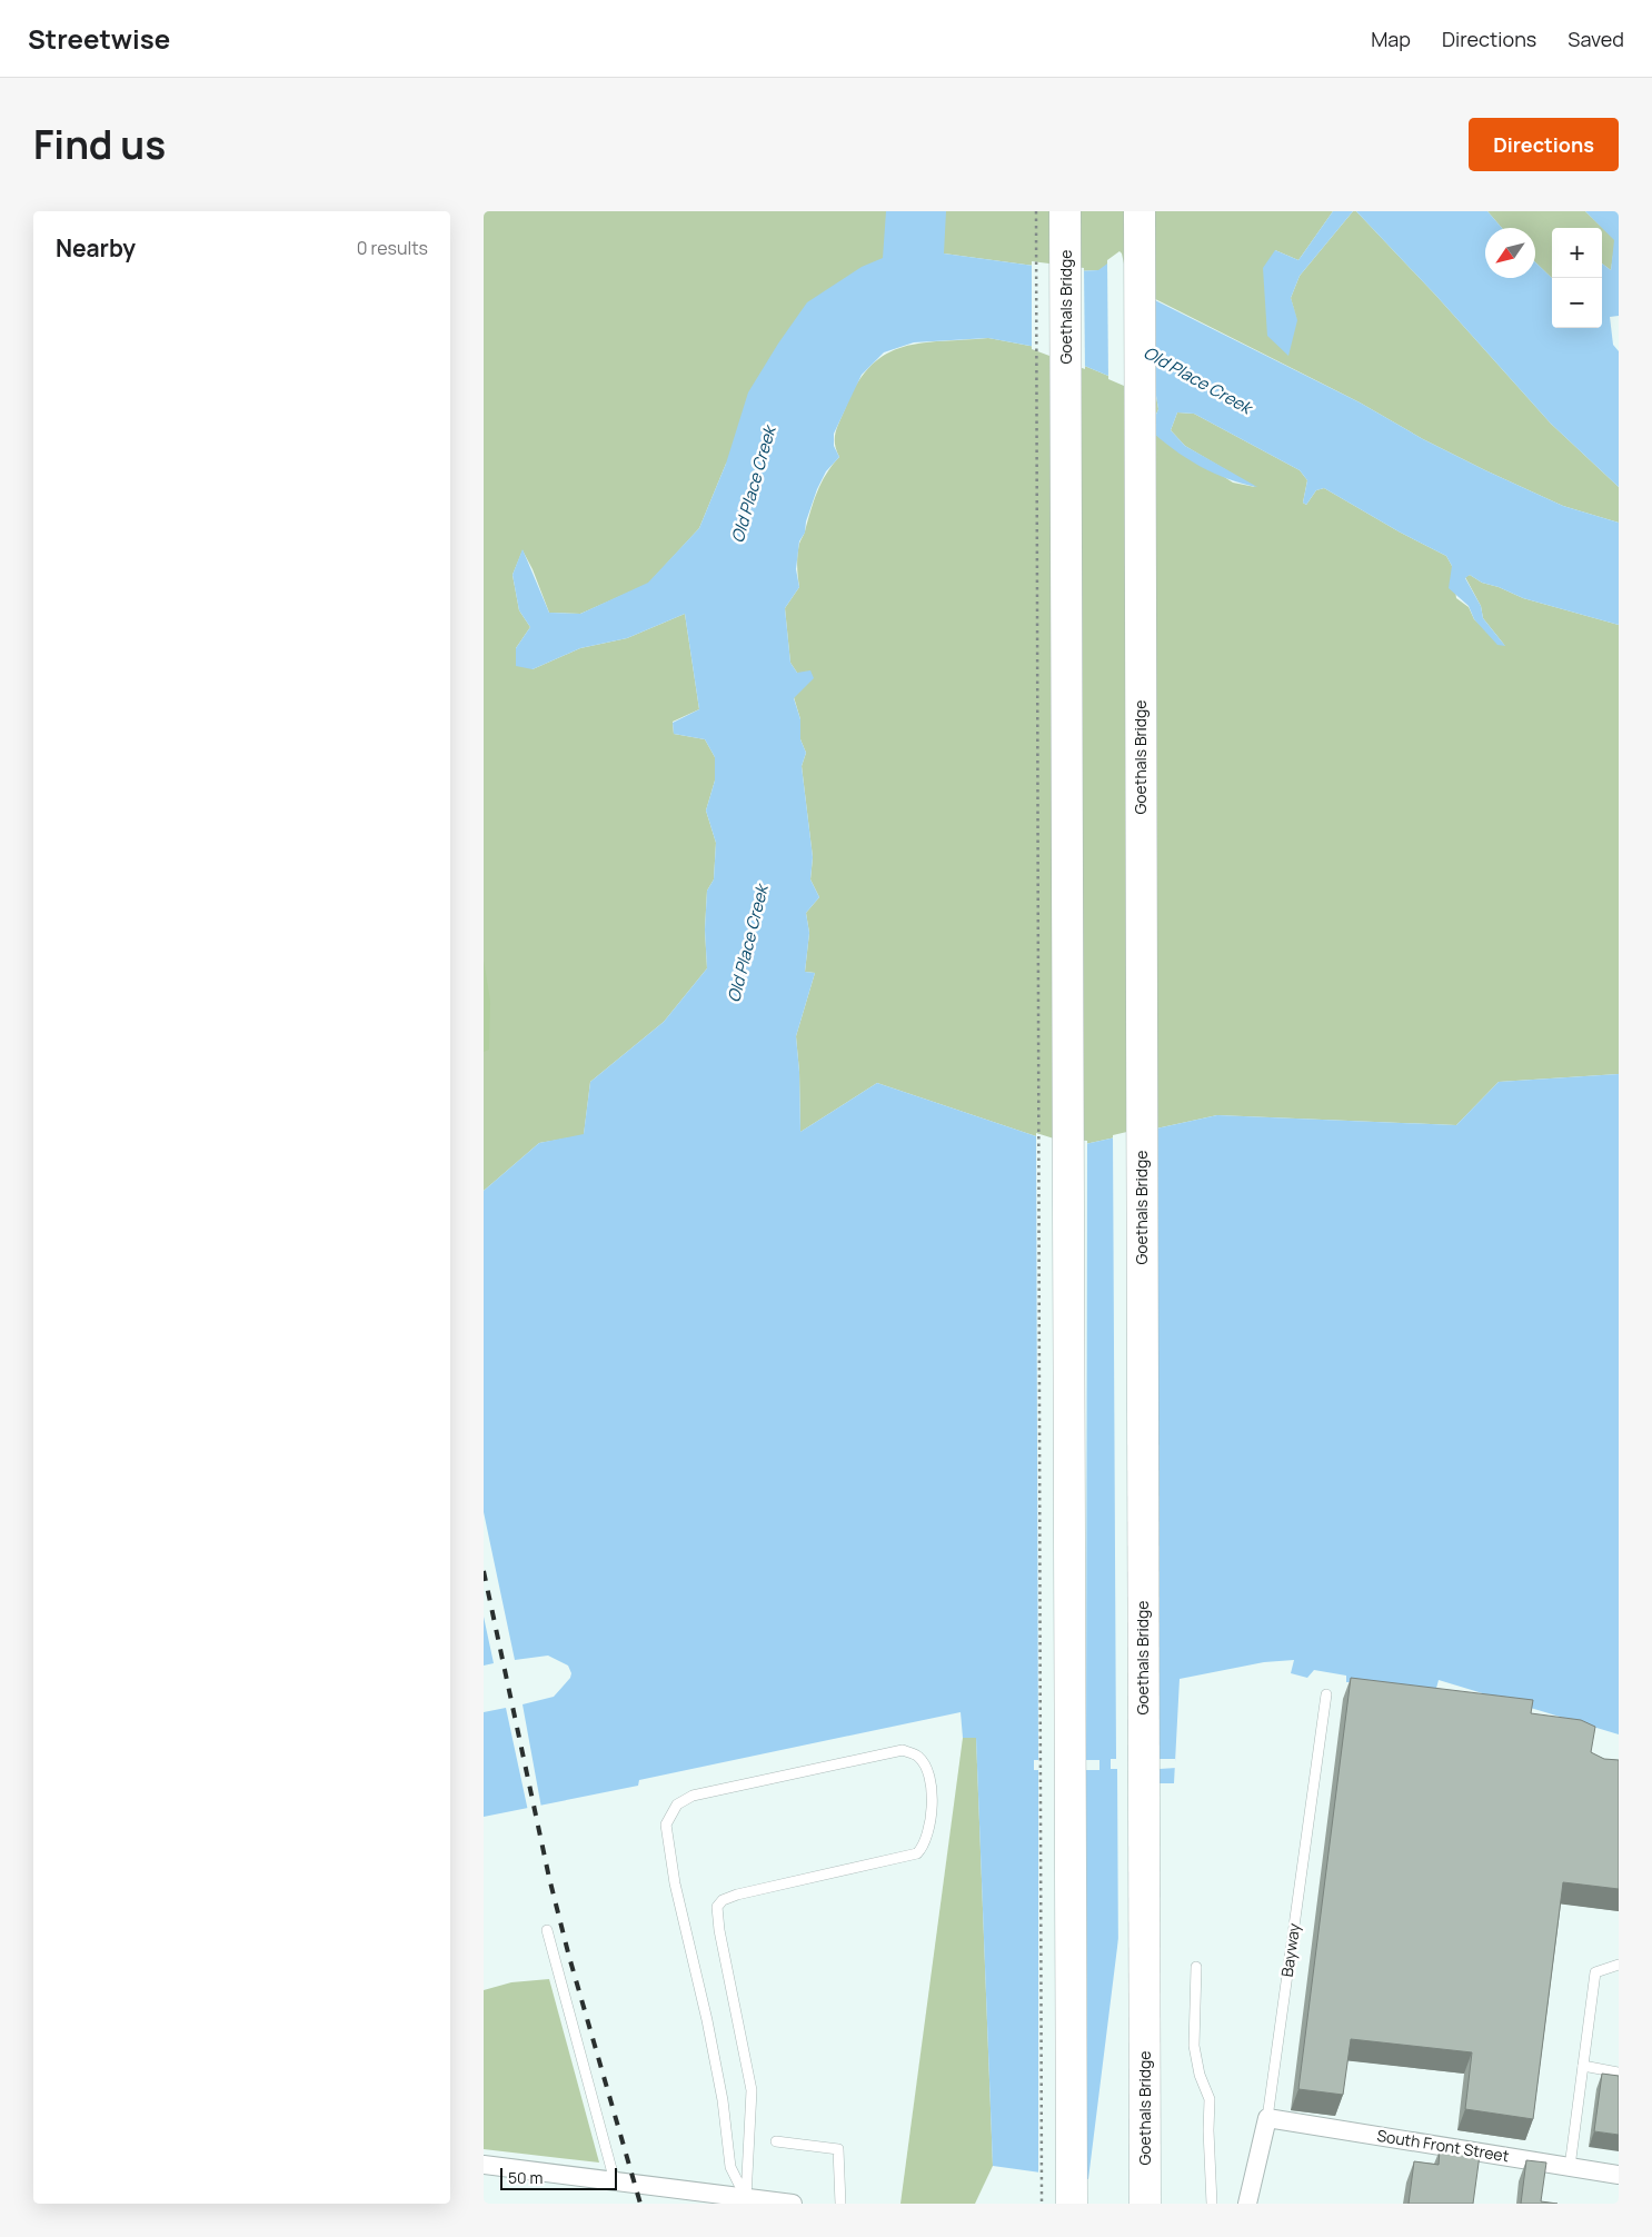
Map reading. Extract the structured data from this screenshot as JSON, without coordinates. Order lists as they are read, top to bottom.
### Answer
{
  "streets": {
    "highway": ["Goethals Bridge"],
    "street": ["Bayway", "South Front Street"]
  },
  "crossings": [
    ["Bayway", "South Front Street"]
  ],
  "water": ["Old Place Creek"],
  "scale_bar": "50 m",
  "north": "bottom left",
  "page": {
    "header": "Streetwise",
    "nav": ["Map", "Directions", "Saved"],
    "title": "Find us",
    "buttons": "Directions",
    "heading": ["Nearby", "0 results"],
    "map_buttons": ["+", "−"],
    "scale": "50 m"
  }
}
